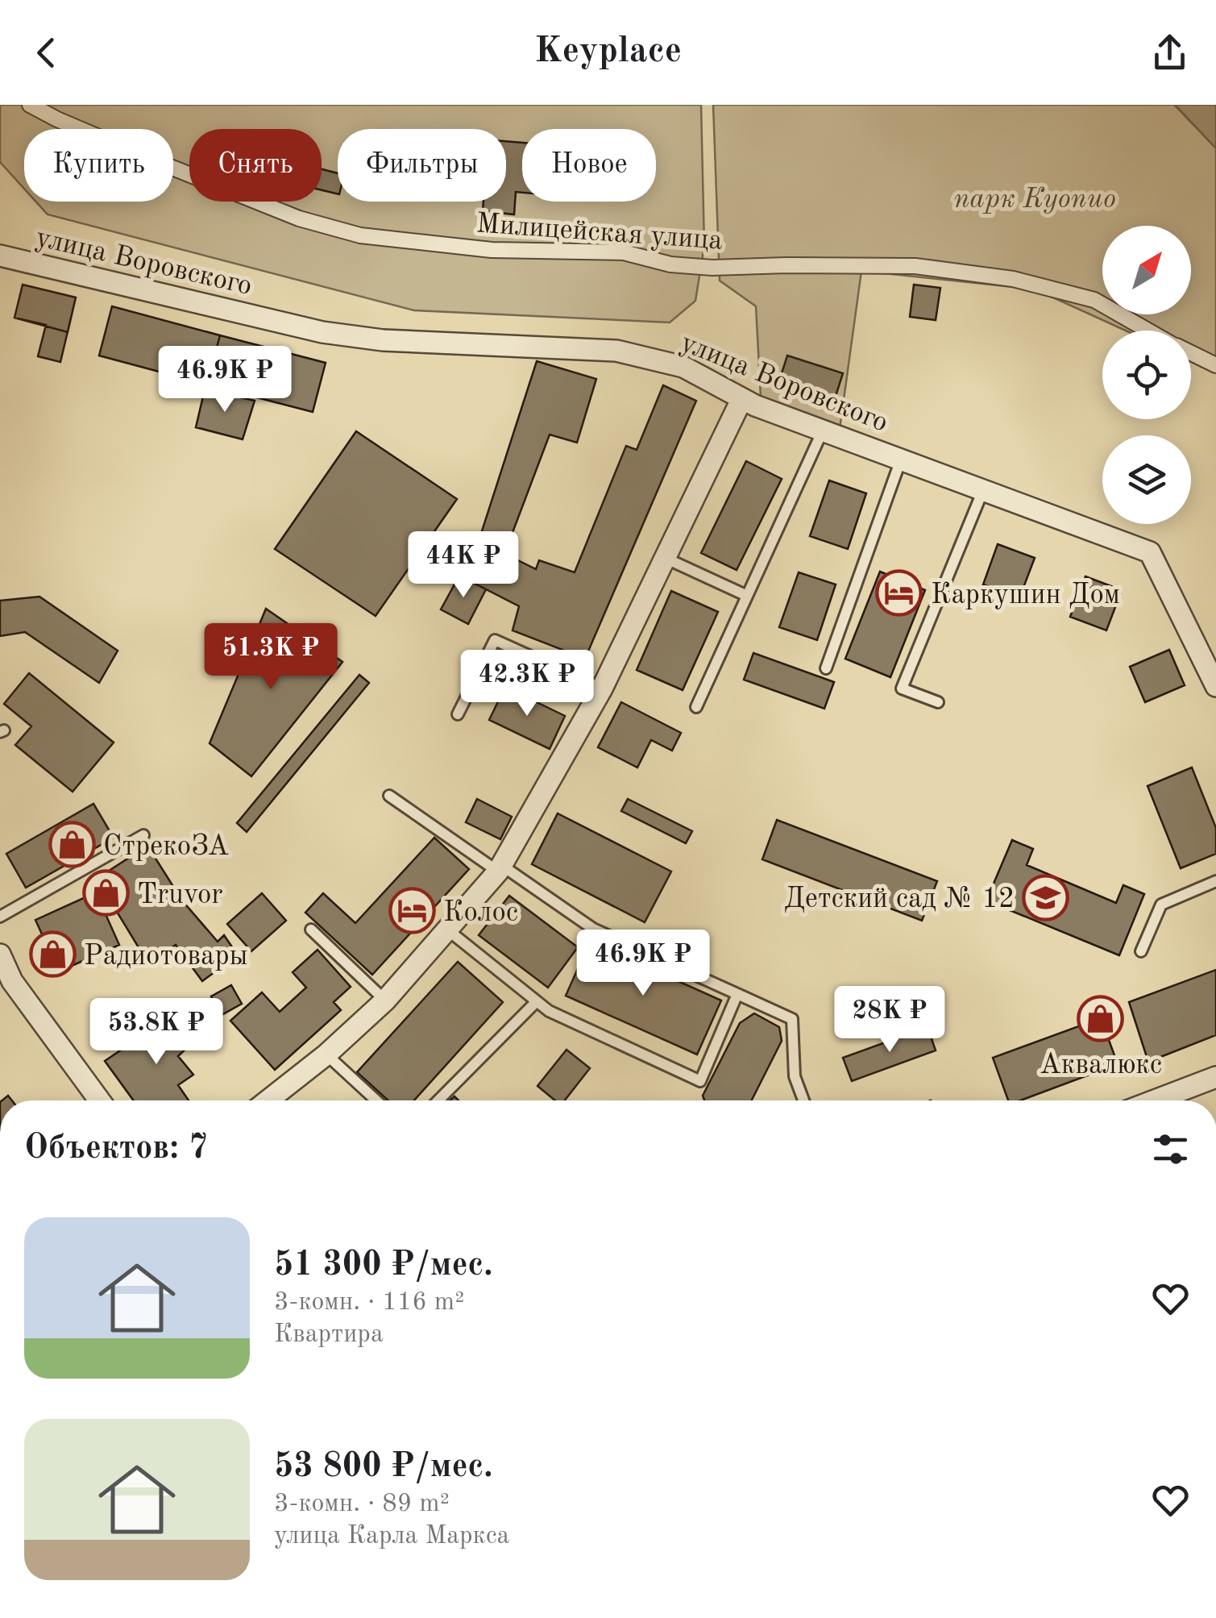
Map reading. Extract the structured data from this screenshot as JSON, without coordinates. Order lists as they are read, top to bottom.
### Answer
{
  "streets": {
    "street": ["Милицейская улица", "улица Воровского"]
  },
  "parks": ["парк Куопио"],
  "places": {
    "hotel": ["Каркушин Дом", "Колос"],
    "shop": [
      "СтрекоЗА",
      "Truvor",
      "Радиотовары",
      "Аквалюкс"
    ],
    "school or university": ["Детский сад № 12"]
  },
  "north": "top right",
  "page": {
    "header": "Keyplace",
    "chip": [
      "Купить",
      "Снять",
      "Фильтры",
      "Новое"
    ],
    "price": [
      "46.9K ₽",
      "44K ₽",
      "51.3K ₽",
      "42.3K ₽",
      "46.9K ₽",
      "28K ₽",
      "53.8K ₽"
    ],
    "heading": "Объектов: 7",
    "list": [
      {
        "name": "51 300 ₽/мес.",
        "note": "3-комн. · 116 m² · Квартира"
      },
      {
        "name": "53 800 ₽/мес.",
        "note": "3-комн. · 89 m² · улица Карла Маркса"
      }
    ]
  }
}
